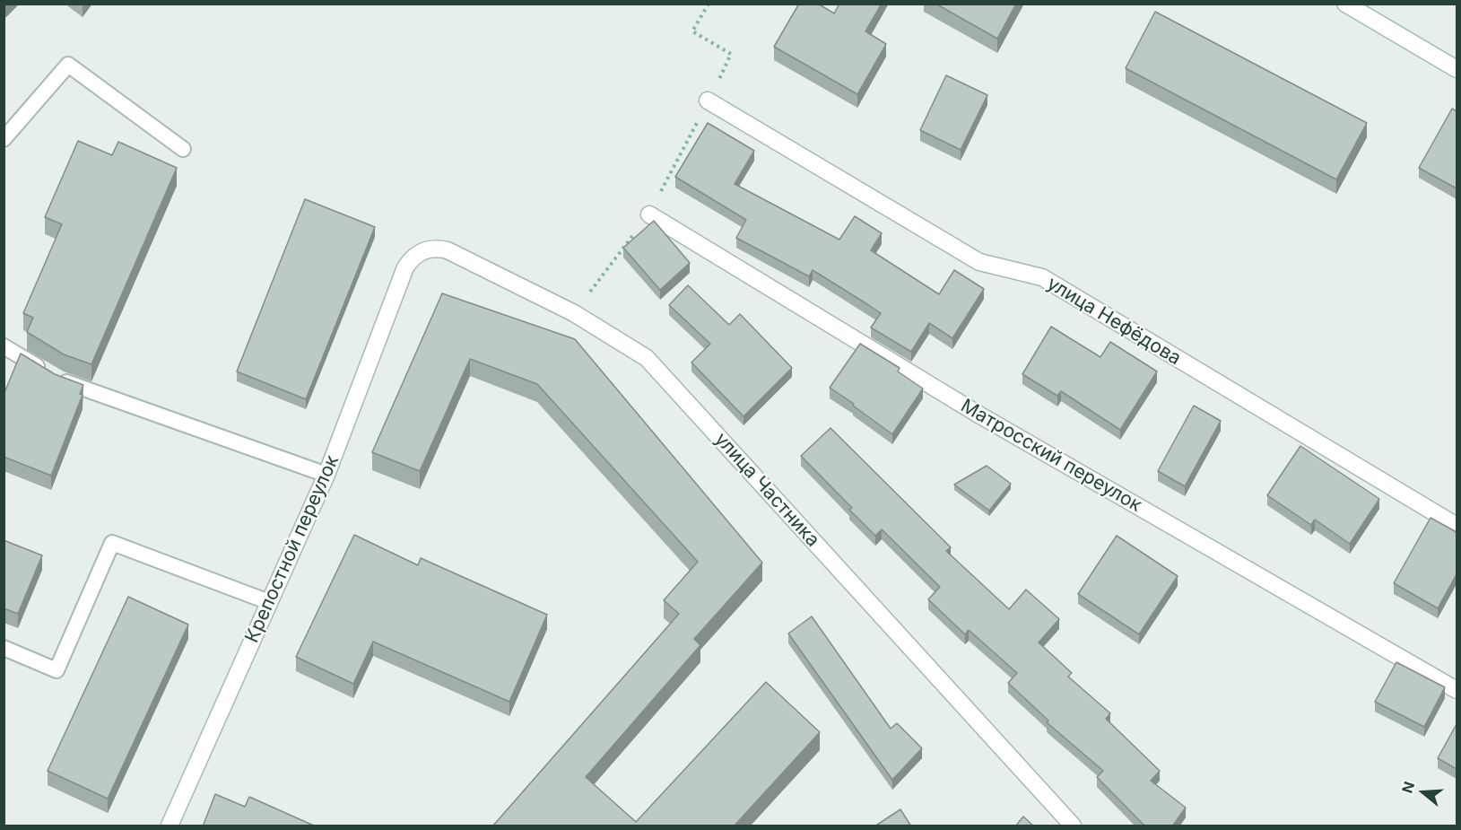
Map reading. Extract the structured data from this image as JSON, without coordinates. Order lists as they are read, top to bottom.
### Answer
{
  "streets": {
    "street": [
      "улица Нефёдова",
      "Матросский переулок",
      "улица Частника",
      "Крепостной переулок"
    ]
  },
  "crossings": [
    ["улица Частника", "Крепостной переулок"]
  ],
  "north": "left"
}
